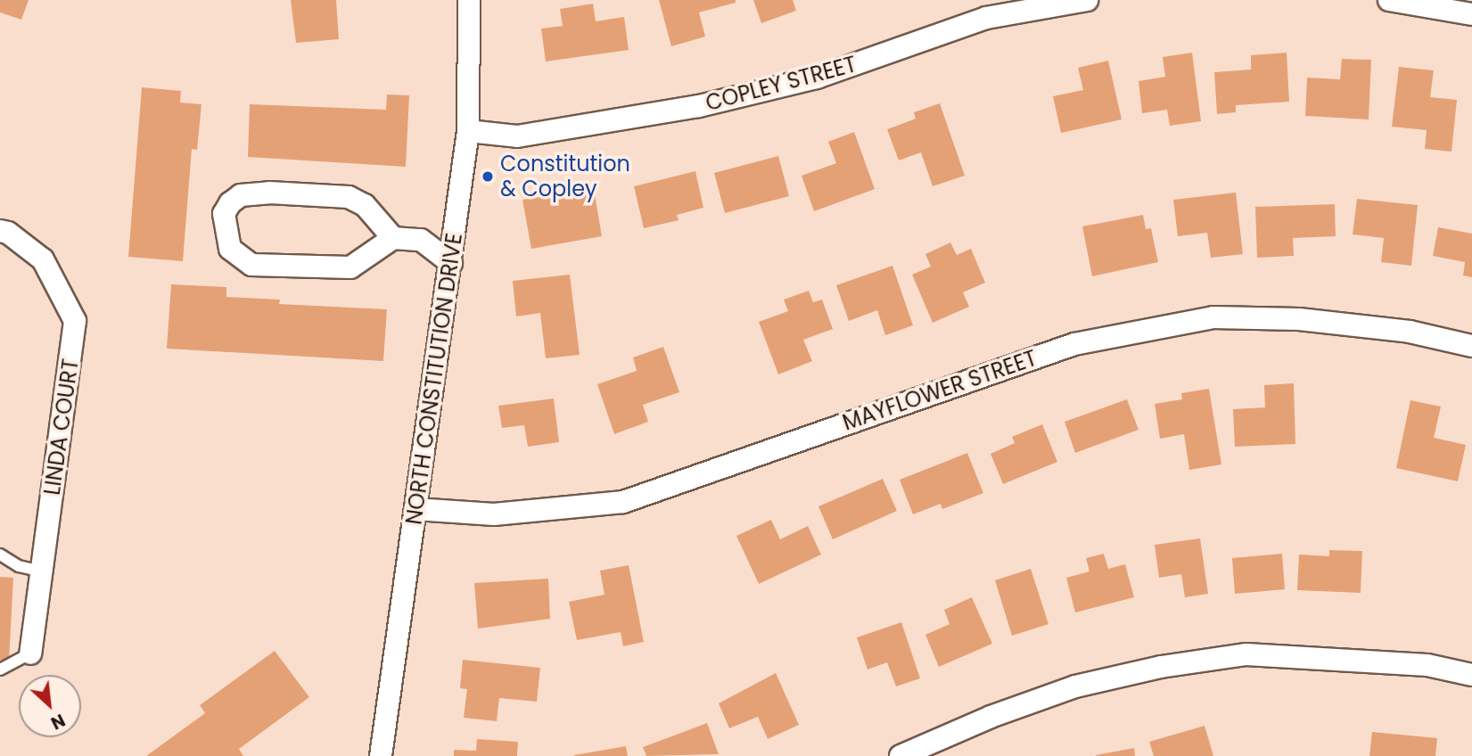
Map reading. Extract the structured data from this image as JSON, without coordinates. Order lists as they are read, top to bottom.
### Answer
{
  "streets": {
    "street": [
      "COPLEY STREET",
      "NORTH CONSTITUTION DRIVE",
      "MAYFLOWER STREET",
      "LINDA COURT"
    ]
  },
  "crossings": [
    ["COPLEY STREET", "NORTH CONSTITUTION DRIVE"],
    ["NORTH CONSTITUTION DRIVE", "MAYFLOWER STREET"]
  ],
  "places": ["Constitution & Copley"],
  "north": "bottom right"
}
